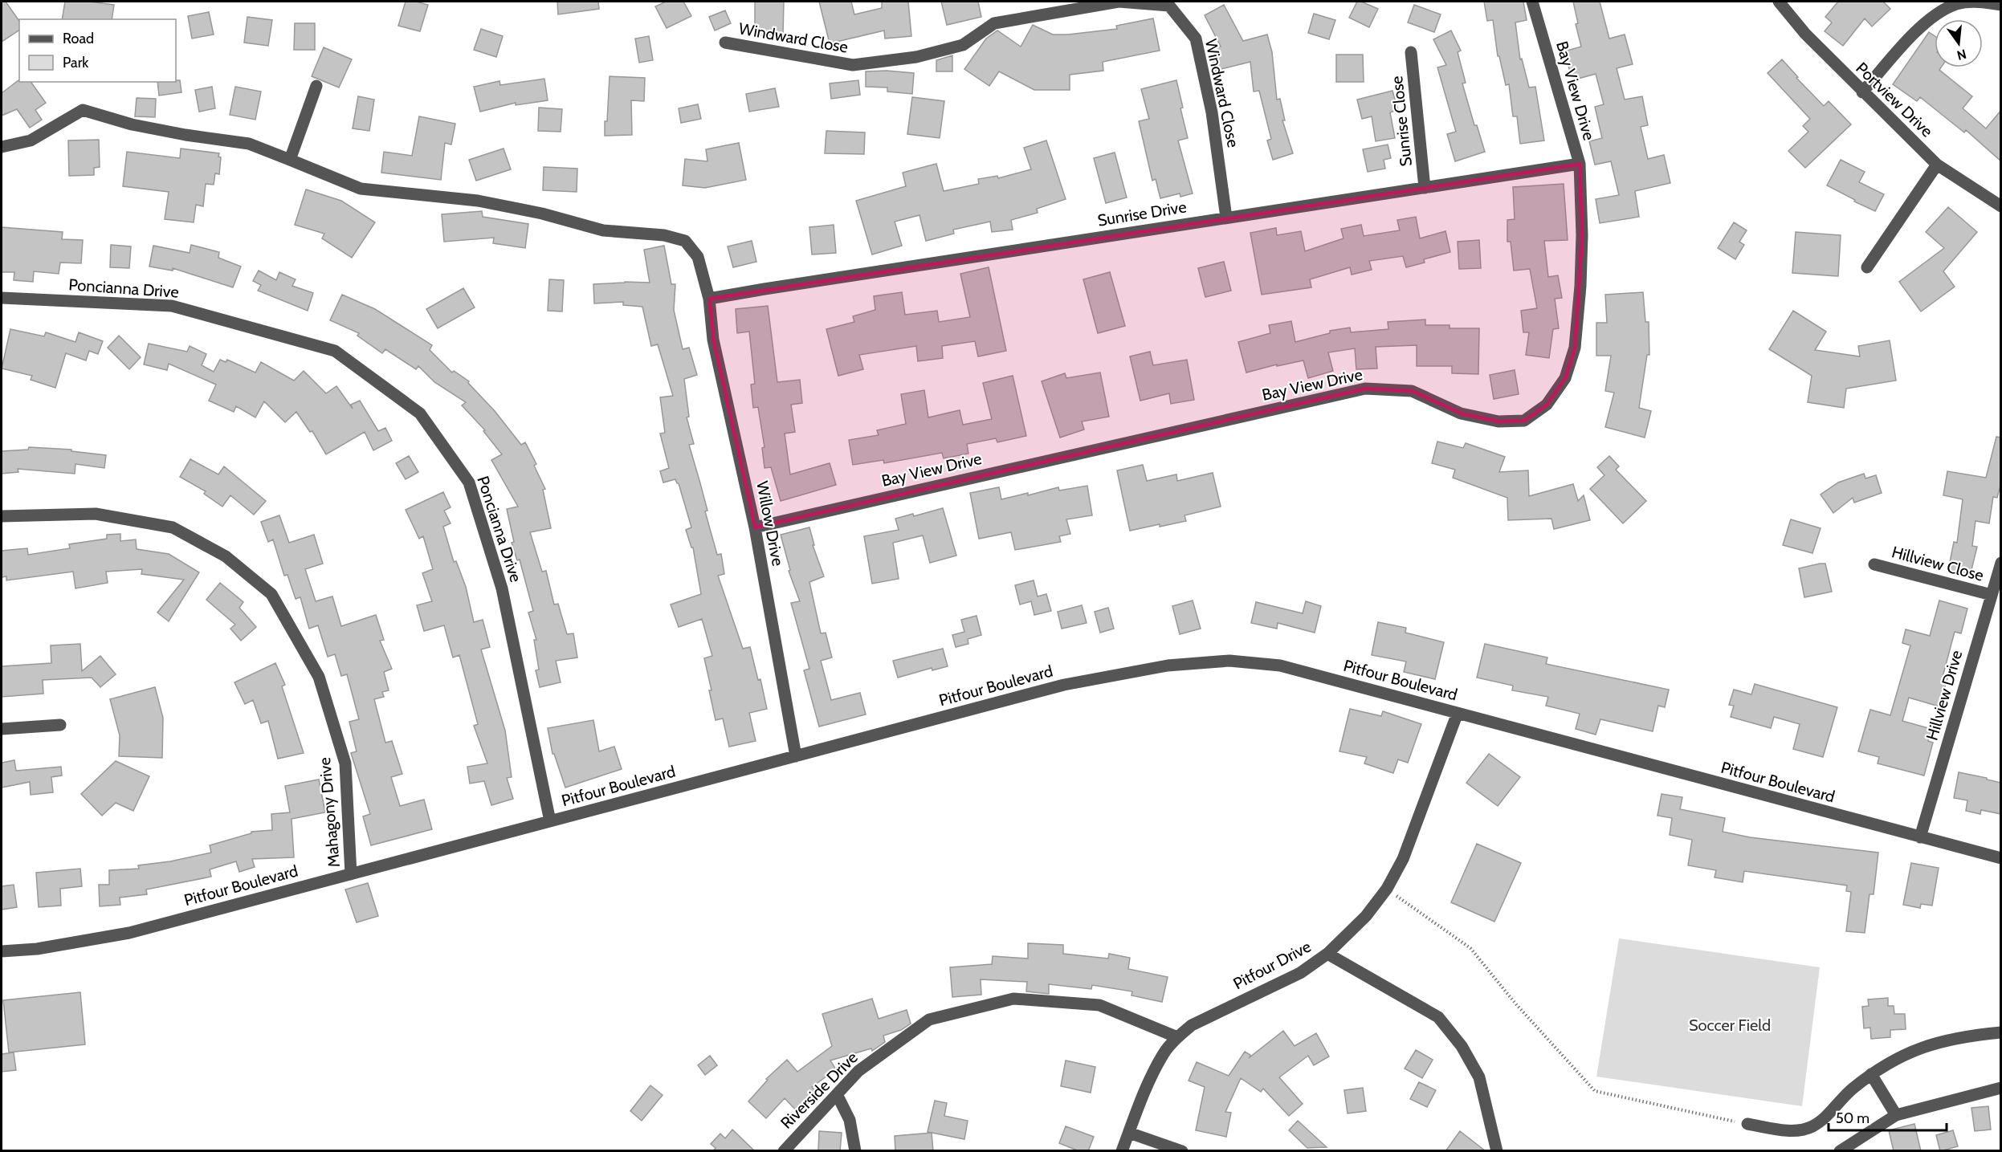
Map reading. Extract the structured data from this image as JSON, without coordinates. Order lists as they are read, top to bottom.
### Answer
{
  "streets": {
    "street": [
      "Windward Close",
      "Bay View Drive",
      "Portview Drive",
      "Sunrise Close",
      "Sunrise Drive",
      "Poncianna Drive",
      "Willow Drive",
      "Hillview Close",
      "Pitfour Boulevard",
      "Hillview Drive",
      "Mahagony Drive",
      "Pitfour Drive",
      "Riverside Drive"
    ]
  },
  "crossings": [
    ["Windward Close", "Sunrise Drive"],
    ["Bay View Drive", "Sunrise Drive"],
    ["Bay View Drive", "Willow Drive"],
    ["Sunrise Close", "Sunrise Drive"],
    ["Sunrise Drive", "Willow Drive"],
    ["Poncianna Drive", "Pitfour Boulevard"],
    ["Willow Drive", "Pitfour Boulevard"],
    ["Hillview Close", "Hillview Drive"],
    ["Pitfour Boulevard", "Hillview Drive"],
    ["Pitfour Boulevard", "Mahagony Drive"],
    ["Pitfour Boulevard", "Pitfour Drive"],
    ["Pitfour Drive", "Riverside Drive"]
  ],
  "parks": ["Soccer Field"],
  "legend": ["Road", "Park"],
  "scale_bar": "50 m",
  "north": "bottom"
}
